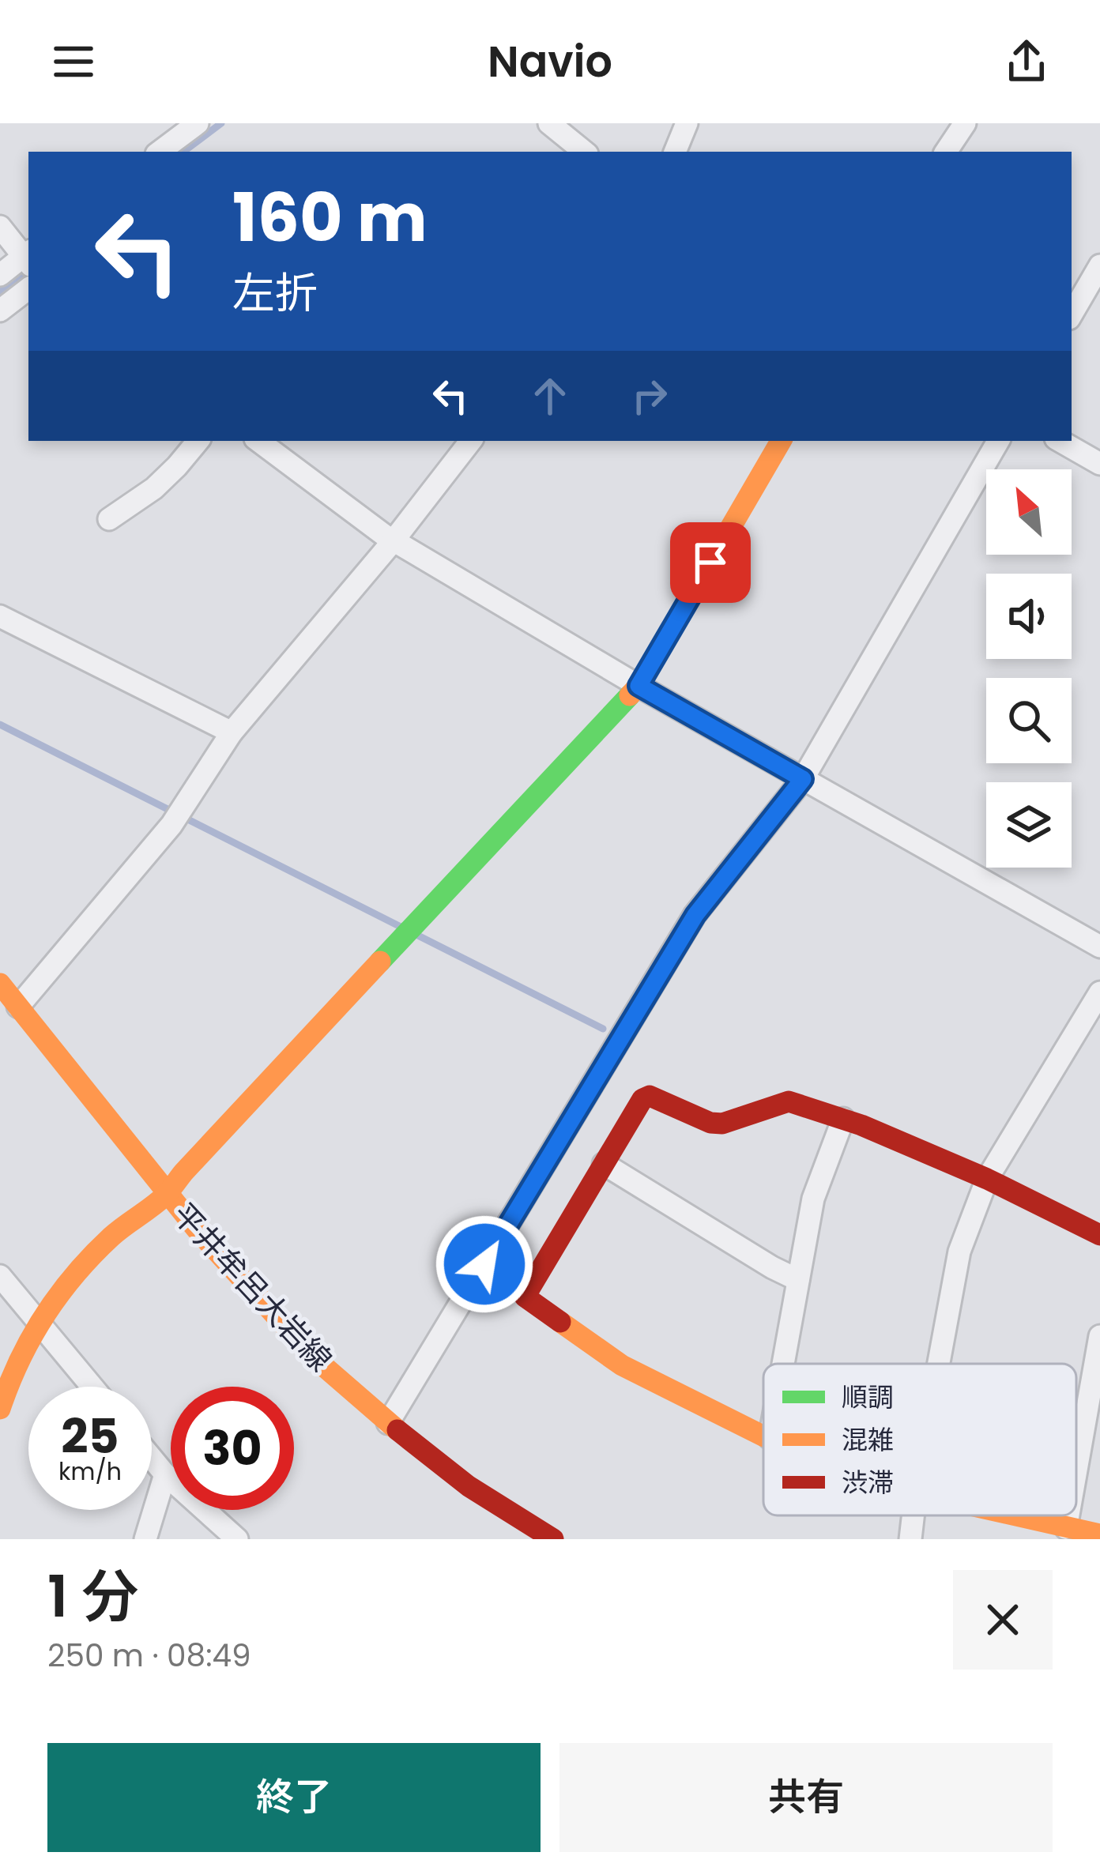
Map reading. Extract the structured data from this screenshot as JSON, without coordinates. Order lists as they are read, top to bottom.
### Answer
{
  "streets": {
    "street": ["平井牟呂大岩線"]
  },
  "legend": ["順調", "混雑", "渋滞"],
  "north": "top left",
  "page": {
    "header": "Navio",
    "turn": ["160 m", "左折"],
    "speed": "25 km/h",
    "limit": "30",
    "heading": ["1 分", "250 m · 08:49"],
    "buttons": ["終了", "共有"]
  }
}
